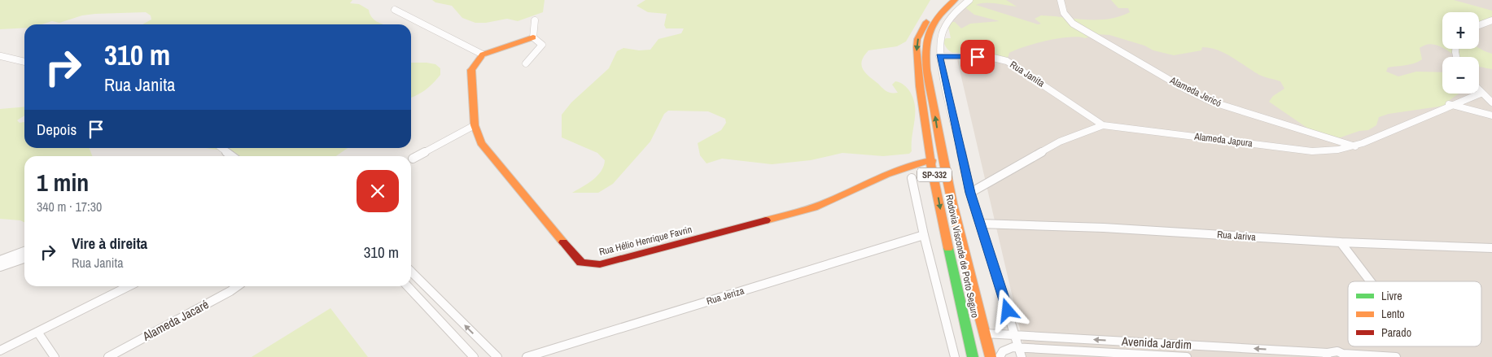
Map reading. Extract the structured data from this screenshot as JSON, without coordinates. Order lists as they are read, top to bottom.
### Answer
{
  "streets": {
    "main road": ["SP-332", "Rua Hélio Henrique Favrin", "Rodovia Visconde de Porto Seguro"],
    "street": [
      "Rua Janita",
      "Alameda Jericó",
      "Alameda Japura",
      "Rua Jariva",
      "Rua Jeriza",
      "Alameda Jacaré",
      "Avenida Jardim"
    ]
  },
  "crossings": [
    ["Rua Janita", "Alameda Japura"],
    ["Alameda Jericó", "Alameda Japura"],
    ["Rua Hélio Henrique Favrin", "Rodovia Visconde de Porto Seguro"],
    ["Rodovia Visconde de Porto Seguro", "Avenida Jardim"]
  ],
  "legend": ["Livre", "Lento", "Parado"],
  "page": {
    "map_buttons": ["+", "−"],
    "turn": ["310 m", "Rua Janita"],
    "then": "Depois",
    "heading": ["1 min", "340 m · 17:30"],
    "list": [
      {
        "name": "Vire à direita",
        "note": "Rua Janita",
        "value": "310 m"
      }
    ]
  }
}
